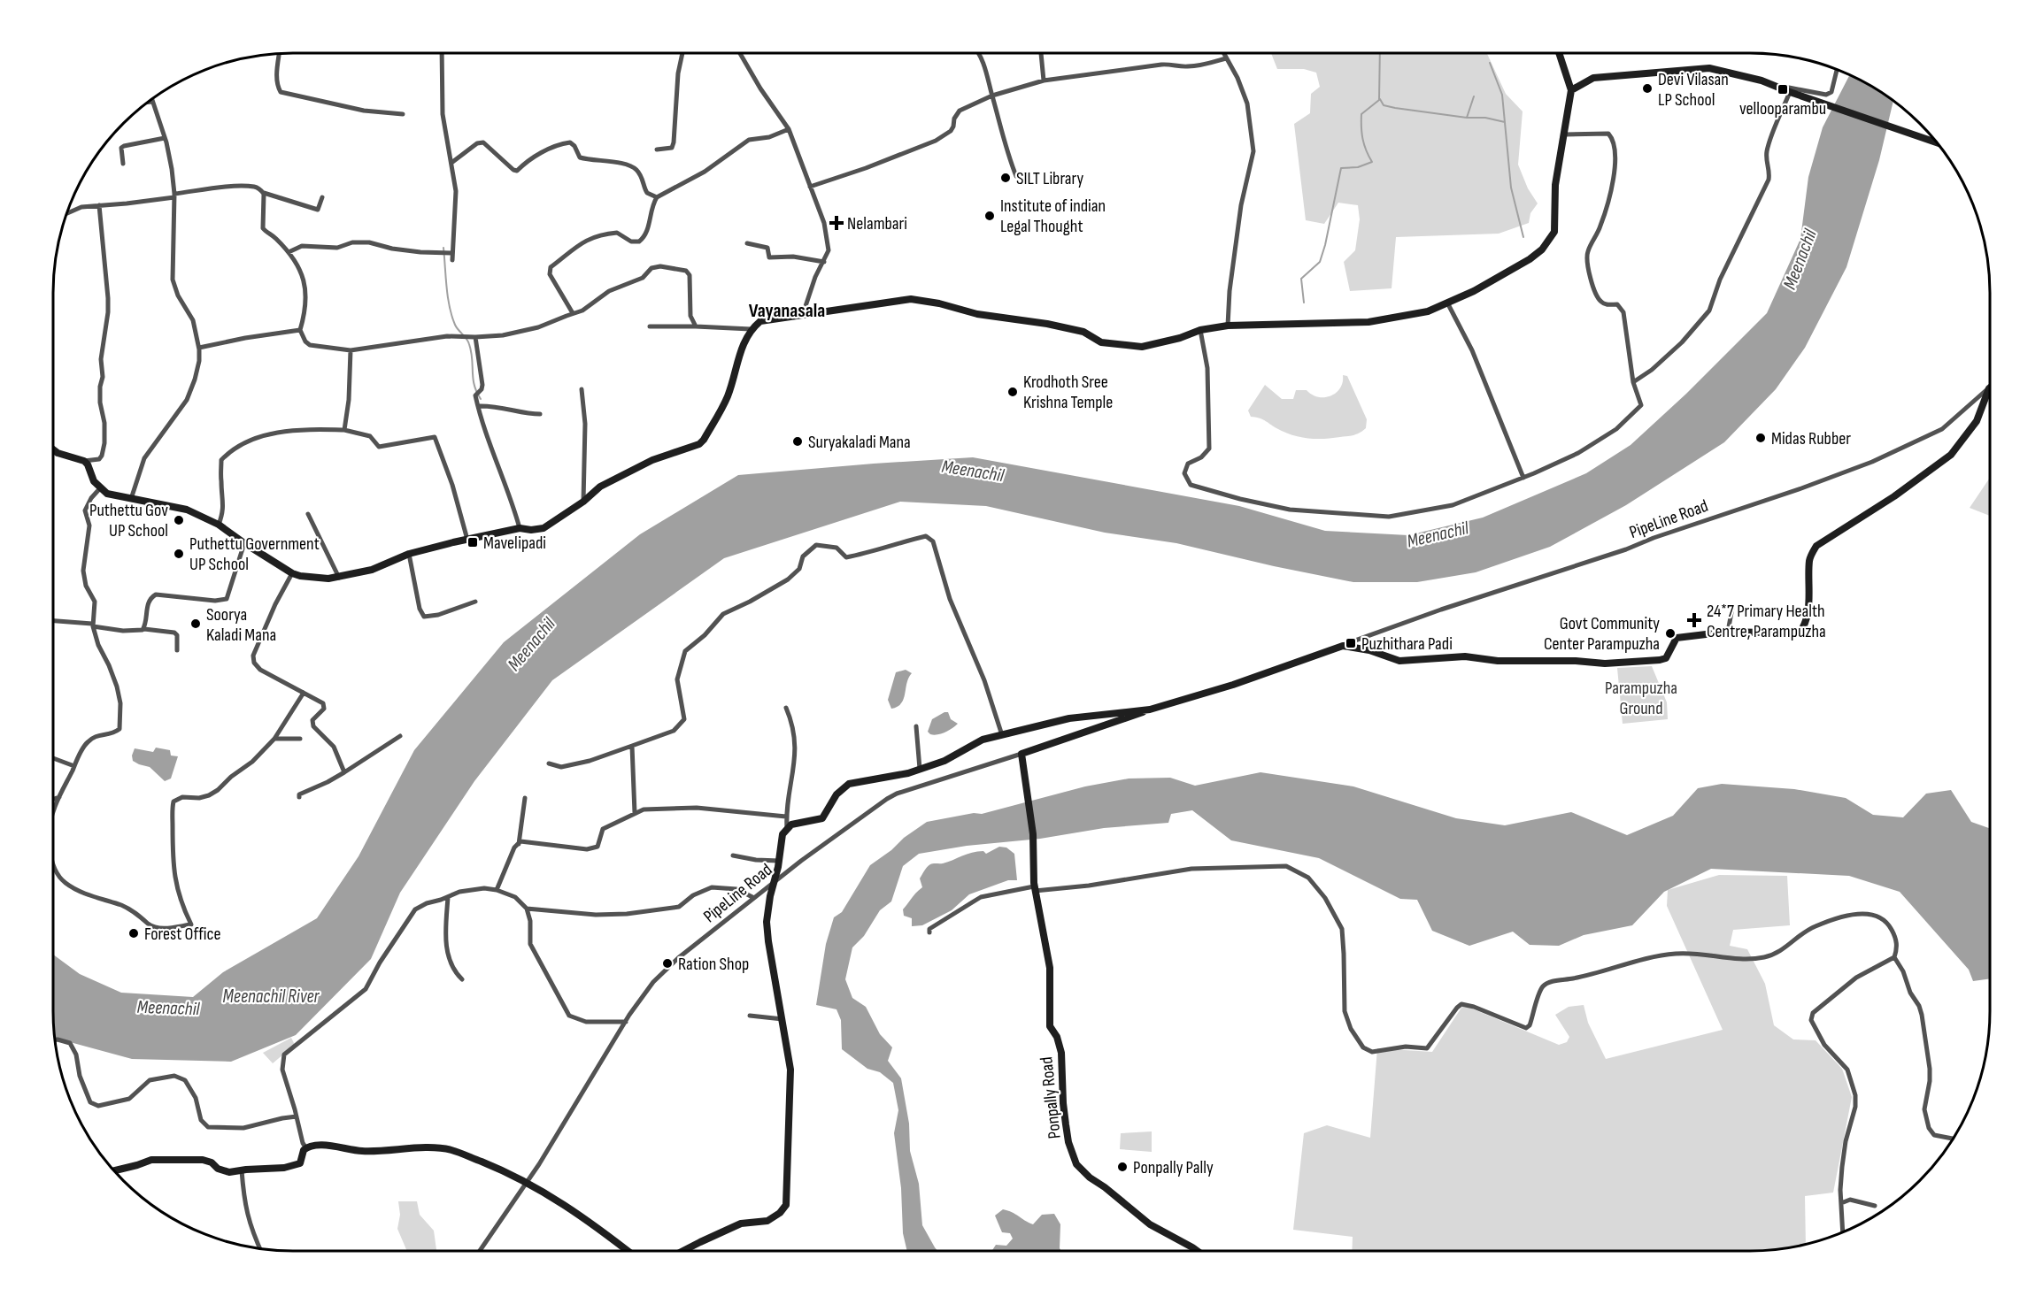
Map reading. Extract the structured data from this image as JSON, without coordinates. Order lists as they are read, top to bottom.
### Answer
{
  "streets": {
    "main road": ["PipeLine Road", "Ponpally Road"]
  },
  "crossings": [
    ["PipeLine Road", "Ponpally Road"]
  ],
  "districts": ["Vayanasala"],
  "water": ["Meenachil", "Meenachil River"],
  "parks": ["Parampuzha Ground"],
  "places": {
    "other": [
      "Devi Vilasan LP School",
      "SILT Library",
      "Institute of indian Legal Thought",
      "Krodhoth Sree Krishna Temple",
      "Midas Rubber",
      "Suryakaladi Mana",
      "Puthettu Gov UP School",
      "Puthettu Government UP School",
      "Soorya Kaladi Mana",
      "Govt Community Center Parampuzha",
      "Forest Office",
      "Ration Shop",
      "Ponpally Pally"
    ],
    "transit": ["vellooparambu", "Mavelipadi", "Puzhithara Padi"],
    "health": ["Nelambari", "24*7 Primary Health Centre, Parampuzha"]
  }
}
